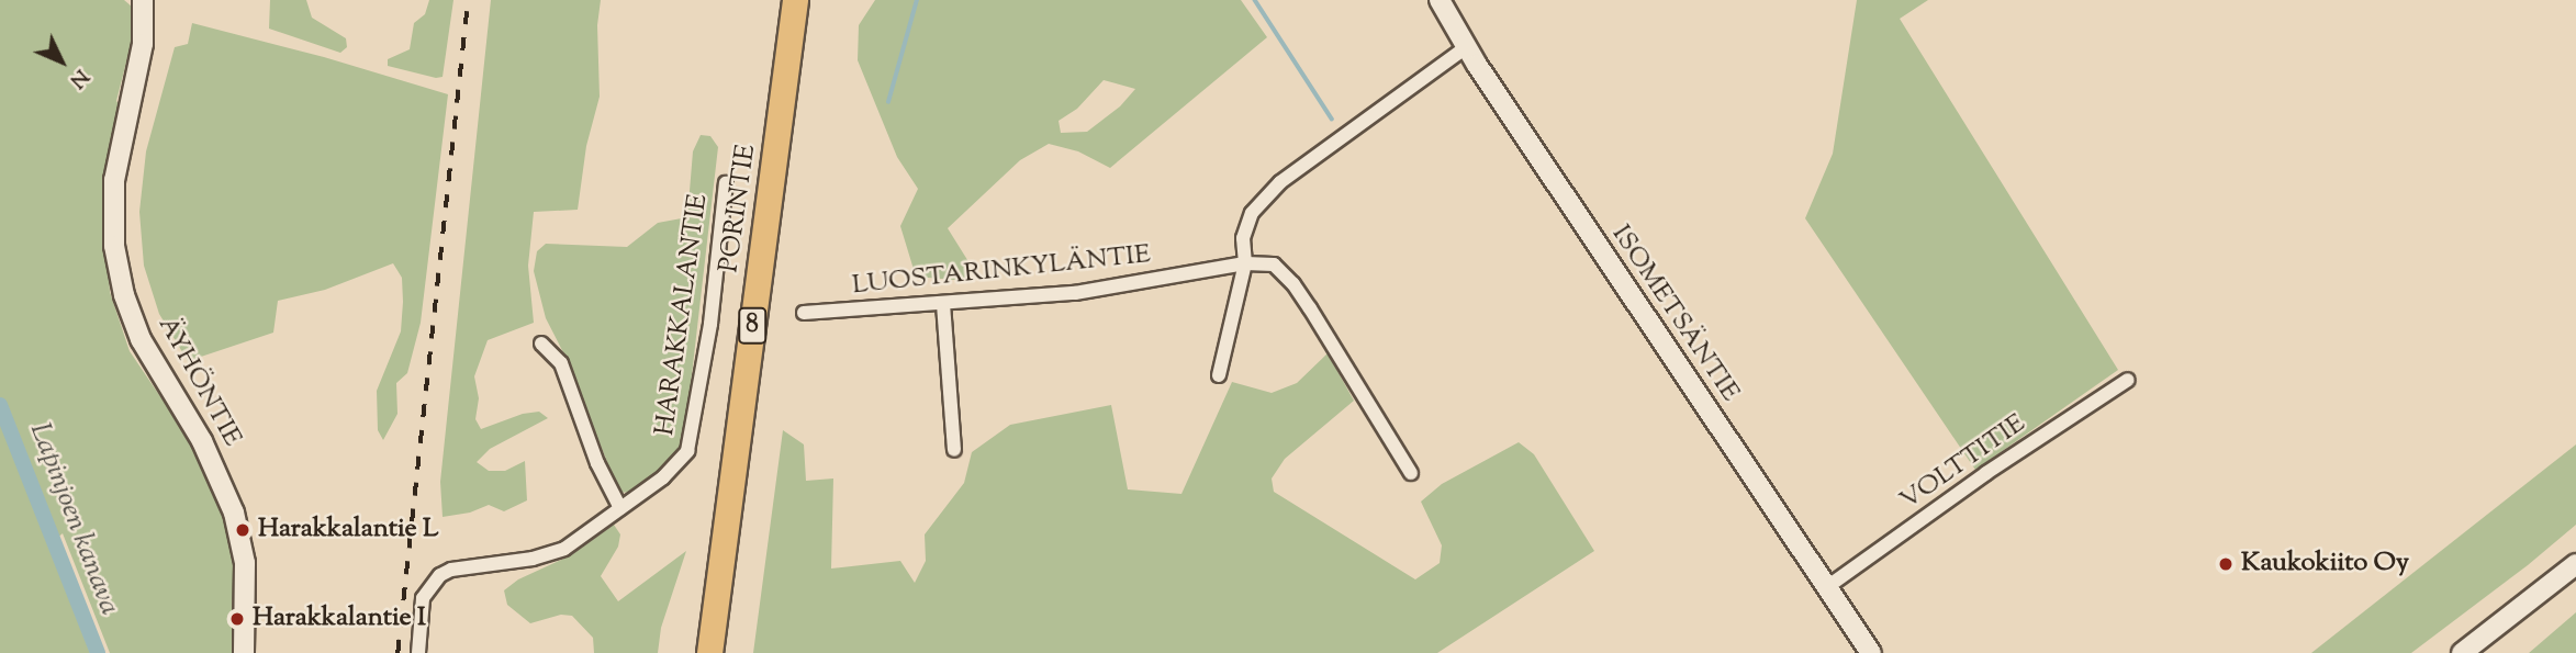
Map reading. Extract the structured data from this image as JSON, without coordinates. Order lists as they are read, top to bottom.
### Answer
{
  "streets": {
    "highway": ["PORINTIE", "8"],
    "main road": ["ISOMETSÄNTIE", "ÄYHÖNTIE"],
    "street": ["LUOSTARINKYLÄNTIE", "HARAKKALANTIE", "VOLTTITIE"]
  },
  "crossings": [
    ["ISOMETSÄNTIE", "VOLTTITIE"]
  ],
  "water": ["Lapinjoen kanava"],
  "places": ["Harakkalantie L", "Kaukokiito Oy", "Harakkalantie I"],
  "north": "bottom right"
}
